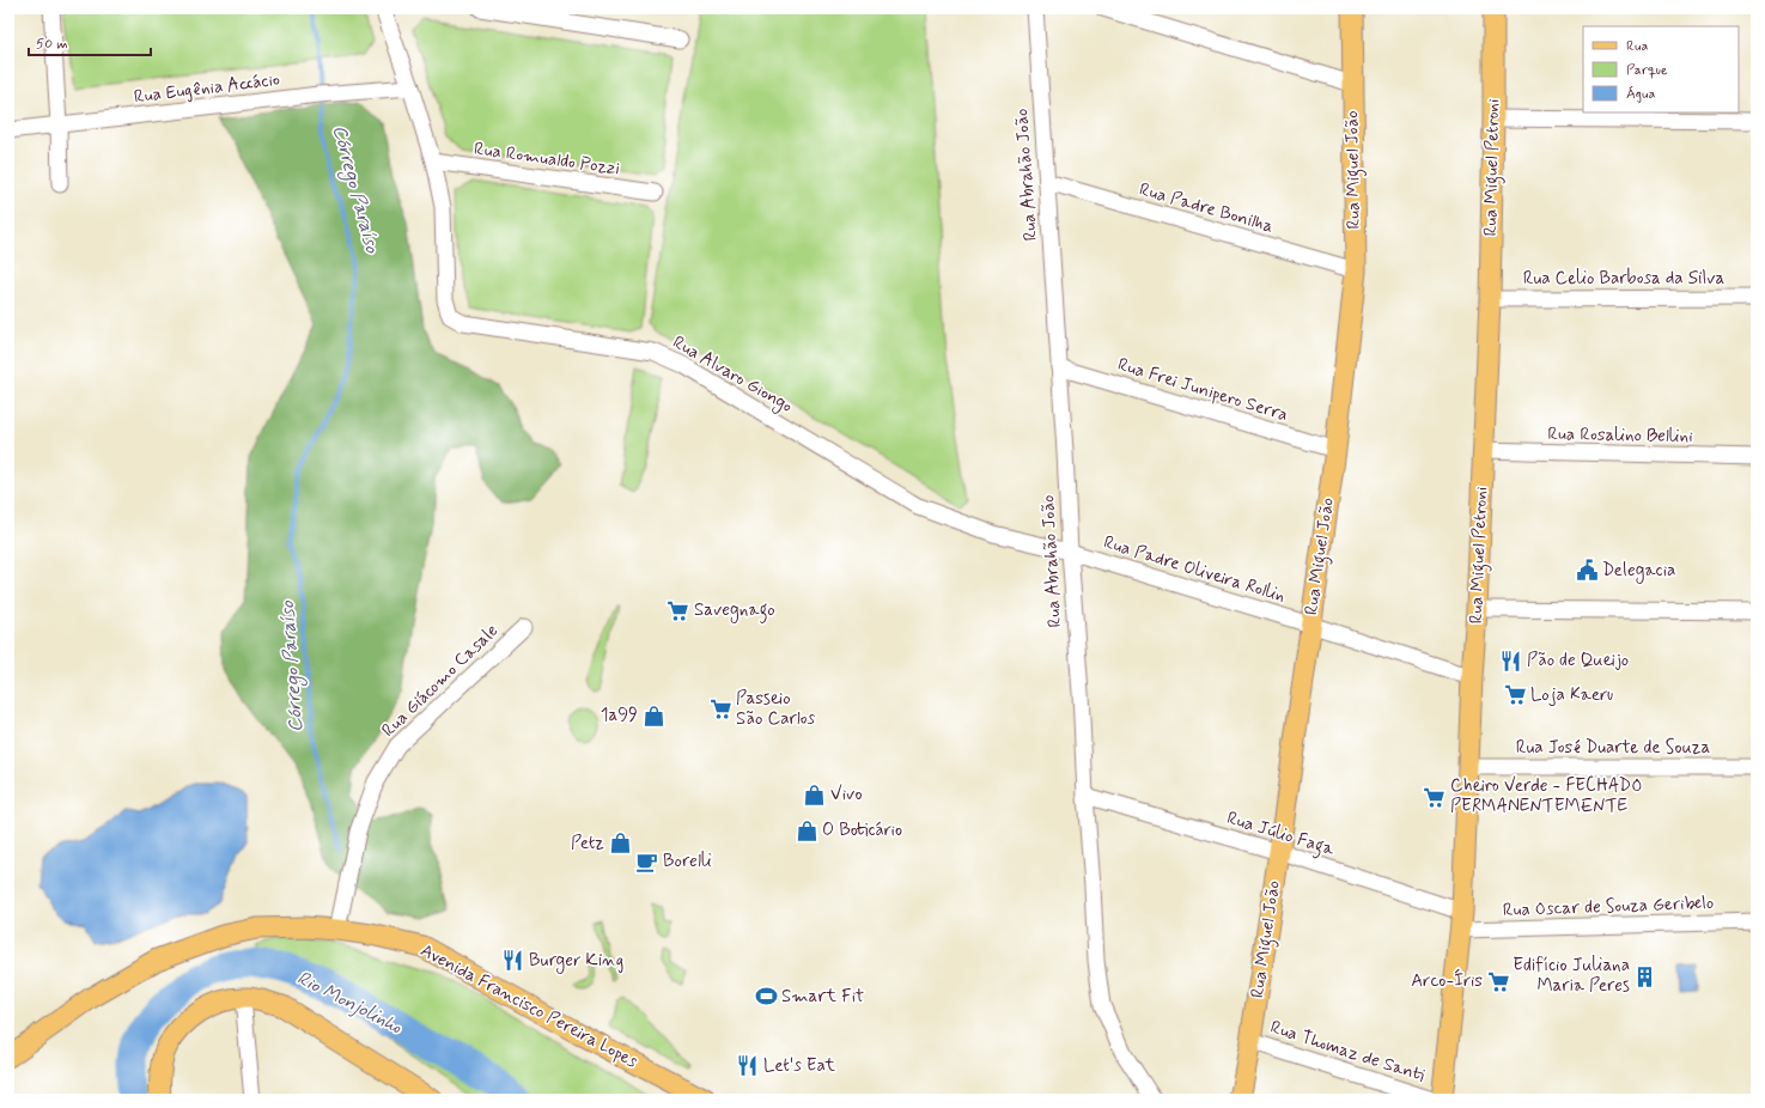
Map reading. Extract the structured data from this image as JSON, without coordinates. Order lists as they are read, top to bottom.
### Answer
{
  "streets": {
    "main road": ["Rua Miguel Petroni", "Rua Miguel João", "Avenida Francisco Pereira Lopes"],
    "street": [
      "Rua Eugênia Accácio",
      "Rua Romualdo Pozzi",
      "Rua Abrahão João",
      "Rua Padre Bonilha",
      "Rua Celio Barbosa da Silva",
      "Rua Alvaro Giongo",
      "Rua Frei Junipero Serra",
      "Rua Rosalino Bellini",
      "Rua Padre Oliveira Rollin",
      "Rua Giácomo Casale",
      "Rua José Duarte de Souza",
      "Rua Júlio Faga",
      "Rua Oscar de Souza Geribelo",
      "Rua Thomaz de Santi"
    ]
  },
  "crossings": [
    ["Rua Eugênia Accácio", "Rua Alvaro Giongo"],
    ["Rua Romualdo Pozzi", "Rua Alvaro Giongo"],
    ["Rua Miguel Petroni", "Rua Celio Barbosa da Silva"],
    ["Rua Miguel Petroni", "Rua Rosalino Bellini"],
    ["Rua Miguel Petroni", "Rua Padre Oliveira Rollin"],
    ["Rua Miguel Petroni", "Rua José Duarte de Souza"],
    ["Rua Miguel Petroni", "Rua Júlio Faga"],
    ["Rua Miguel Petroni", "Rua Oscar de Souza Geribelo"],
    ["Rua Miguel João", "Rua Padre Bonilha"],
    ["Rua Miguel João", "Rua Frei Junipero Serra"],
    ["Rua Miguel João", "Rua Padre Oliveira Rollin"],
    ["Rua Miguel João", "Rua Júlio Faga"],
    ["Rua Miguel João", "Rua Thomaz de Santi"],
    ["Rua Abrahão João", "Rua Padre Bonilha"],
    ["Rua Abrahão João", "Rua Alvaro Giongo"],
    ["Rua Abrahão João", "Rua Frei Junipero Serra"],
    ["Rua Abrahão João", "Rua Padre Oliveira Rollin"],
    ["Rua Abrahão João", "Rua Júlio Faga"],
    ["Rua Alvaro Giongo", "Rua Padre Oliveira Rollin"],
    ["Rua Giácomo Casale", "Avenida Francisco Pereira Lopes"],
    ["Rua Júlio Faga", "Rua Oscar de Souza Geribelo"]
  ],
  "water": ["Córrego Paraíso", "Rio Monjolinho"],
  "places": {
    "public building": ["Delegacia"],
    "supermarket": [
      "Savegnago",
      "Loja Kaeru",
      "Passeio São Carlos",
      "Cheiro Verde - FECHADO PERMANENTEMENTE",
      "Arco-Íris"
    ],
    "restaurant": ["Pão de Queijo", "Burger King", "Let's Eat"],
    "shop": [
      "1a99",
      "Vivo",
      "O Boticário",
      "Petz"
    ],
    "cafe": ["Borelli"],
    "building": ["Edifício Juliana Maria Peres"],
    "sports": ["Smart Fit"]
  },
  "legend": ["Rua", "Parque", "Água"],
  "scale_bar": "50 m"
}
